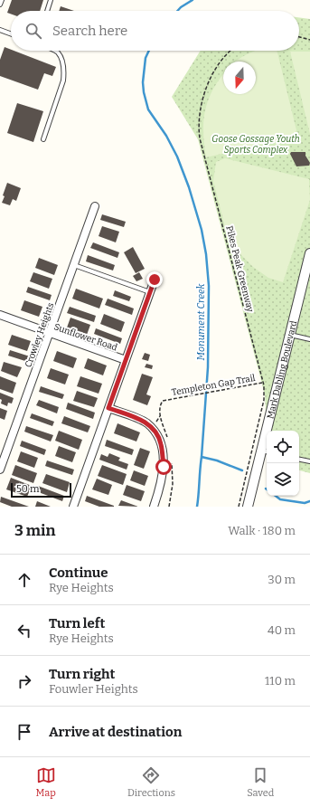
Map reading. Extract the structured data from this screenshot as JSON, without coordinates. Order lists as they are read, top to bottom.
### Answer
{
  "streets": {
    "street": ["Crowley Heights", "Sunflower Road", "Mark Dabling Boulevard"],
    "path": ["Pikes Peak Greenway", "Templeton Gap Trail"]
  },
  "crossings": [
    ["Pikes Peak Greenway", "Templeton Gap Trail"],
    ["Crowley Heights", "Sunflower Road"]
  ],
  "water": ["Monument Creek"],
  "parks": ["Goose Gossage Youth Sports Complex"],
  "scale_bar": "50 m",
  "north": "bottom",
  "page": {
    "search": "Search here",
    "scale": "50 m",
    "heading": ["3 min", "Walk · 180 m"],
    "list": [
      ["Continue", "Rye Heights", "30 m"],
      ["Turn left", "Rye Heights", "40 m"],
      ["Turn right", "Fouwler Heights", "110 m"],
      "Arrive at destination"
    ],
    "nav": ["Map", "Directions", "Saved"]
  }
}
